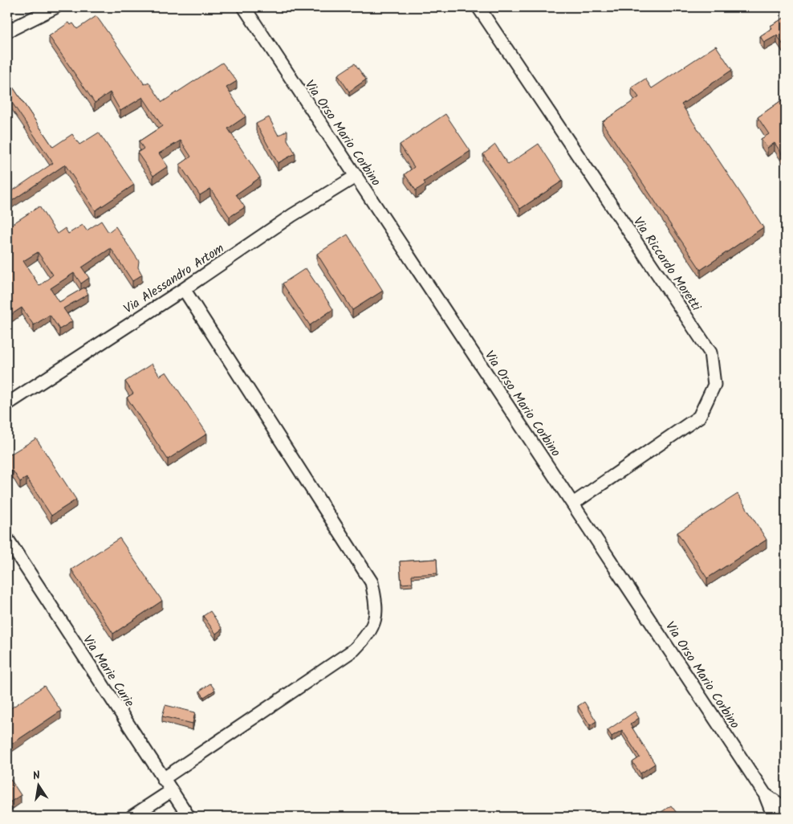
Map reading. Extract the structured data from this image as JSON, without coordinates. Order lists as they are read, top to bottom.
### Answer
{
  "streets": {
    "street": [
      "Via Orso Mario Corbino",
      "Via Riccardo Moretti",
      "Via Alessandro Artom",
      "Via Marie Curie"
    ]
  },
  "crossings": [
    ["Via Orso Mario Corbino", "Via Riccardo Moretti"],
    ["Via Orso Mario Corbino", "Via Alessandro Artom"]
  ],
  "north": "top"
}
